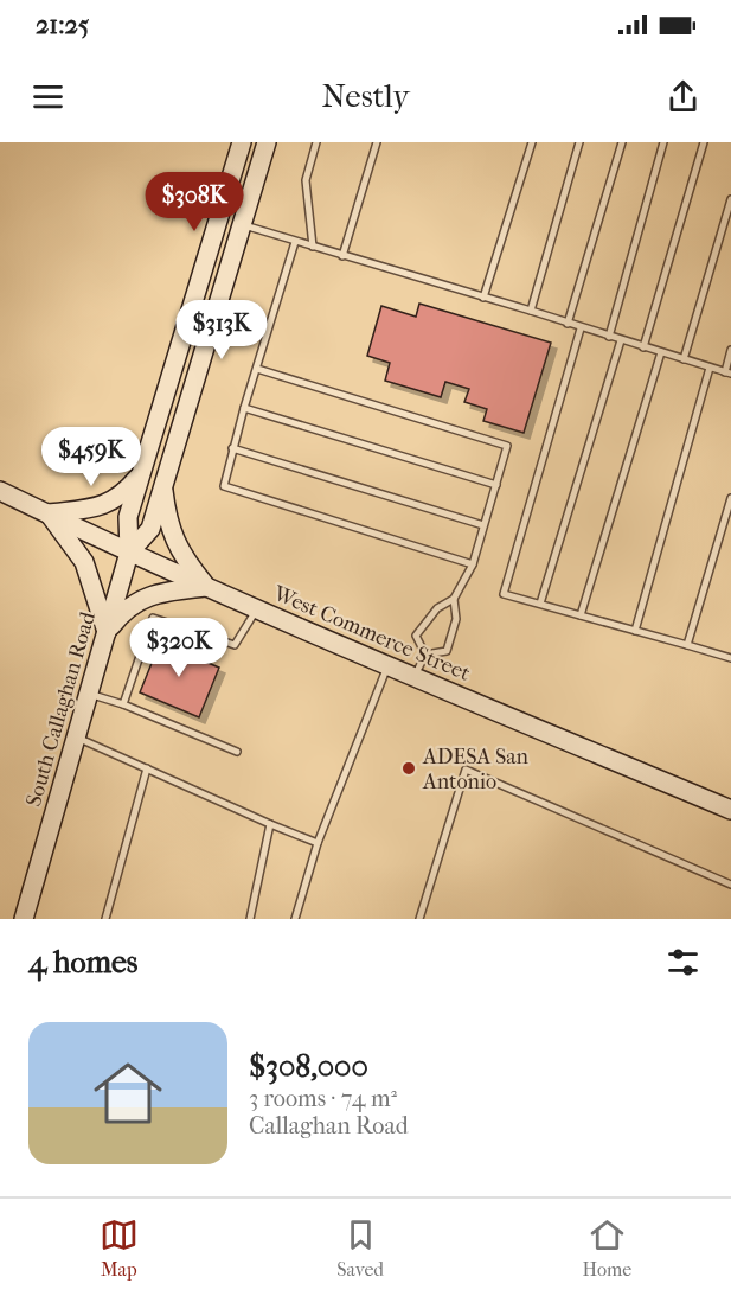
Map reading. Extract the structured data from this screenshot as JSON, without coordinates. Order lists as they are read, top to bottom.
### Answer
{
  "streets": {
    "main road": ["West Commerce Street", "South Callaghan Road"]
  },
  "crossings": [
    ["West Commerce Street", "South Callaghan Road"]
  ],
  "places": ["ADESA San Antonio"],
  "page": {
    "status": "21:25",
    "header": "Nestly",
    "price": [
      "$308K",
      "$313K",
      "$459K",
      "$320K"
    ],
    "heading": "4 homes",
    "list": [
      {
        "name": "$308,000",
        "note": "3 rooms · 74 m² · Callaghan Road"
      }
    ],
    "tabs": ["Map", "Saved", "Home"]
  }
}
